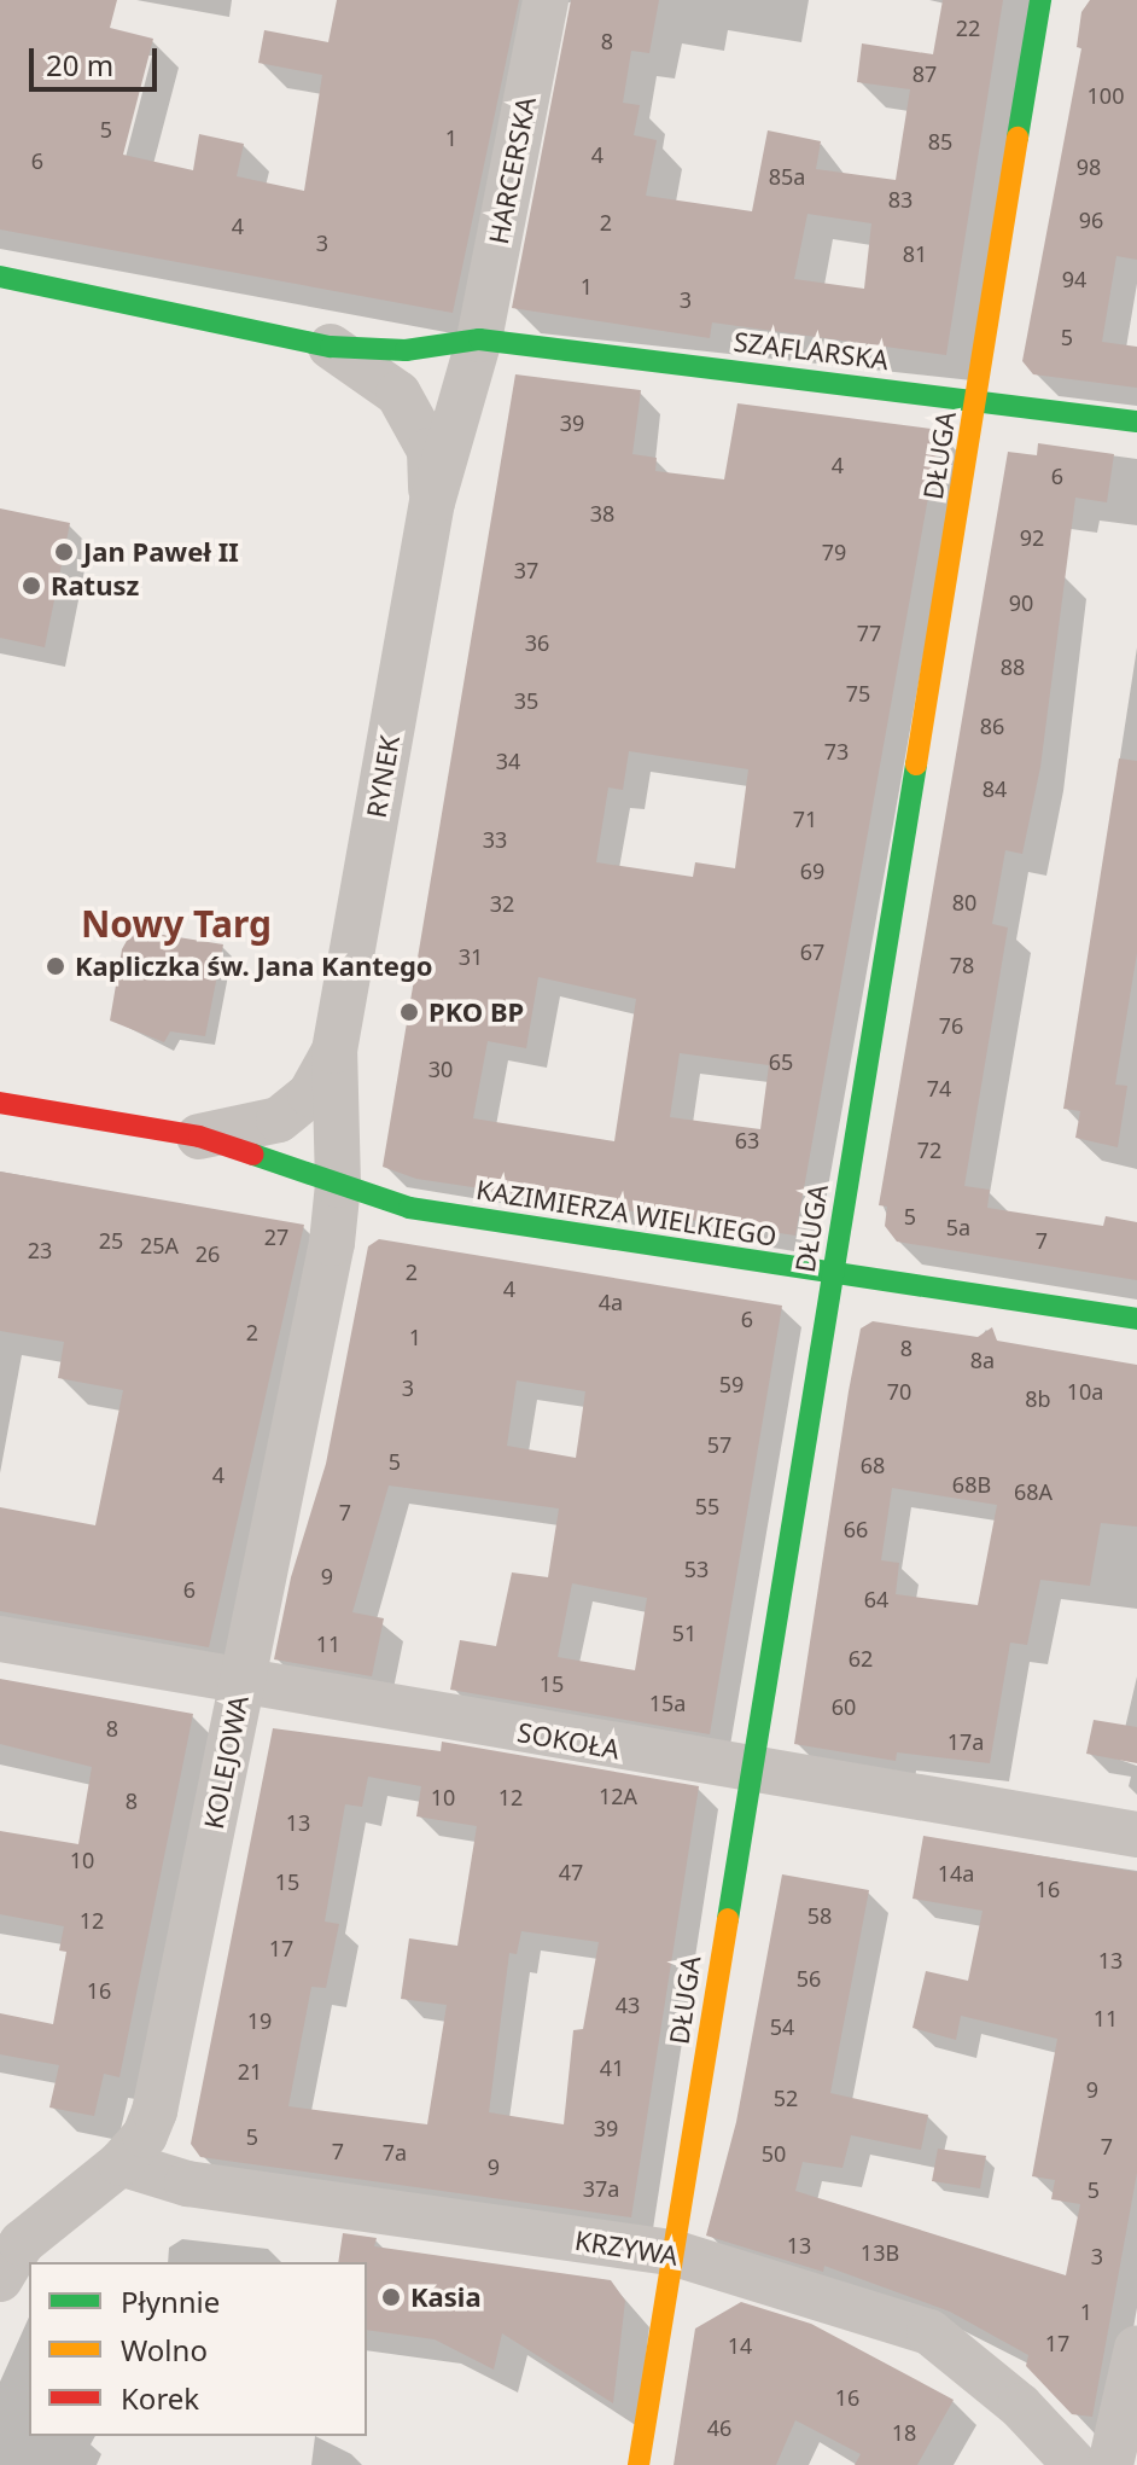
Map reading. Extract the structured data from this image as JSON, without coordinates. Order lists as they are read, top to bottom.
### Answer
{
  "streets": {
    "street": [
      "HARCERSKA",
      "SZAFLARSKA",
      "DŁUGA",
      "RYNEK",
      "KAZIMIERZA WIELKIEGO",
      "SOKOŁA",
      "KOLEJOWA",
      "KRZYWA"
    ]
  },
  "crossings": [
    ["HARCERSKA", "SZAFLARSKA"],
    ["HARCERSKA", "RYNEK"],
    ["SZAFLARSKA", "DŁUGA"],
    ["SZAFLARSKA", "RYNEK"],
    ["DŁUGA", "KAZIMIERZA WIELKIEGO"],
    ["DŁUGA", "SOKOŁA"],
    ["DŁUGA", "KRZYWA"],
    ["RYNEK", "KAZIMIERZA WIELKIEGO"],
    ["RYNEK", "KOLEJOWA"],
    ["KAZIMIERZA WIELKIEGO", "KOLEJOWA"],
    ["SOKOŁA", "KOLEJOWA"],
    ["KOLEJOWA", "KRZYWA"]
  ],
  "districts": ["Nowy Targ"],
  "places": [
    "Jan Paweł II",
    "Ratusz",
    "Kapliczka św. Jana Kantego",
    "PKO BP",
    "Kasia"
  ],
  "house_numbers": [
    "22",
    "8",
    "87",
    "100",
    "5",
    "1",
    "85",
    "4",
    "6",
    "98",
    "85a",
    "83",
    "96",
    "2",
    "4",
    "3",
    "81",
    "94",
    "1",
    "3",
    "5",
    "39",
    "4",
    "6",
    "38",
    "92",
    "79",
    "37",
    "90",
    "77",
    "36",
    "88",
    "75",
    "35",
    "86",
    "73",
    "34",
    "84",
    "71",
    "33",
    "69",
    "80",
    "32",
    "67",
    "31",
    "78",
    "76",
    "65",
    "30",
    "74",
    "63",
    "72",
    "5",
    "5a",
    "27",
    "25",
    "7",
    "25A",
    "23",
    "26",
    "2",
    "4",
    "4a",
    "6",
    "2",
    "1",
    "8",
    "8a",
    "59",
    "3",
    "70",
    "10a",
    "8b",
    "57",
    "5",
    "68",
    "4",
    "68B",
    "68A",
    "55",
    "7",
    "66",
    "53",
    "9",
    "6",
    "64",
    "51",
    "11",
    "62",
    "15",
    "15a",
    "60",
    "8",
    "17a",
    "12A",
    "10",
    "12",
    "8",
    "13",
    "10",
    "47",
    "14a",
    "15",
    "16",
    "58",
    "12",
    "17",
    "13",
    "56",
    "16",
    "43",
    "11",
    "19",
    "54",
    "41",
    "21",
    "9",
    "52",
    "39",
    "5",
    "7",
    "7",
    "7a",
    "50",
    "9",
    "37a",
    "5",
    "13",
    "13B",
    "3",
    "1",
    "17",
    "14",
    "16",
    "46",
    "18"
  ],
  "legend": ["Płynnie", "Wolno", "Korek"],
  "scale_bar": "20 m"
}
